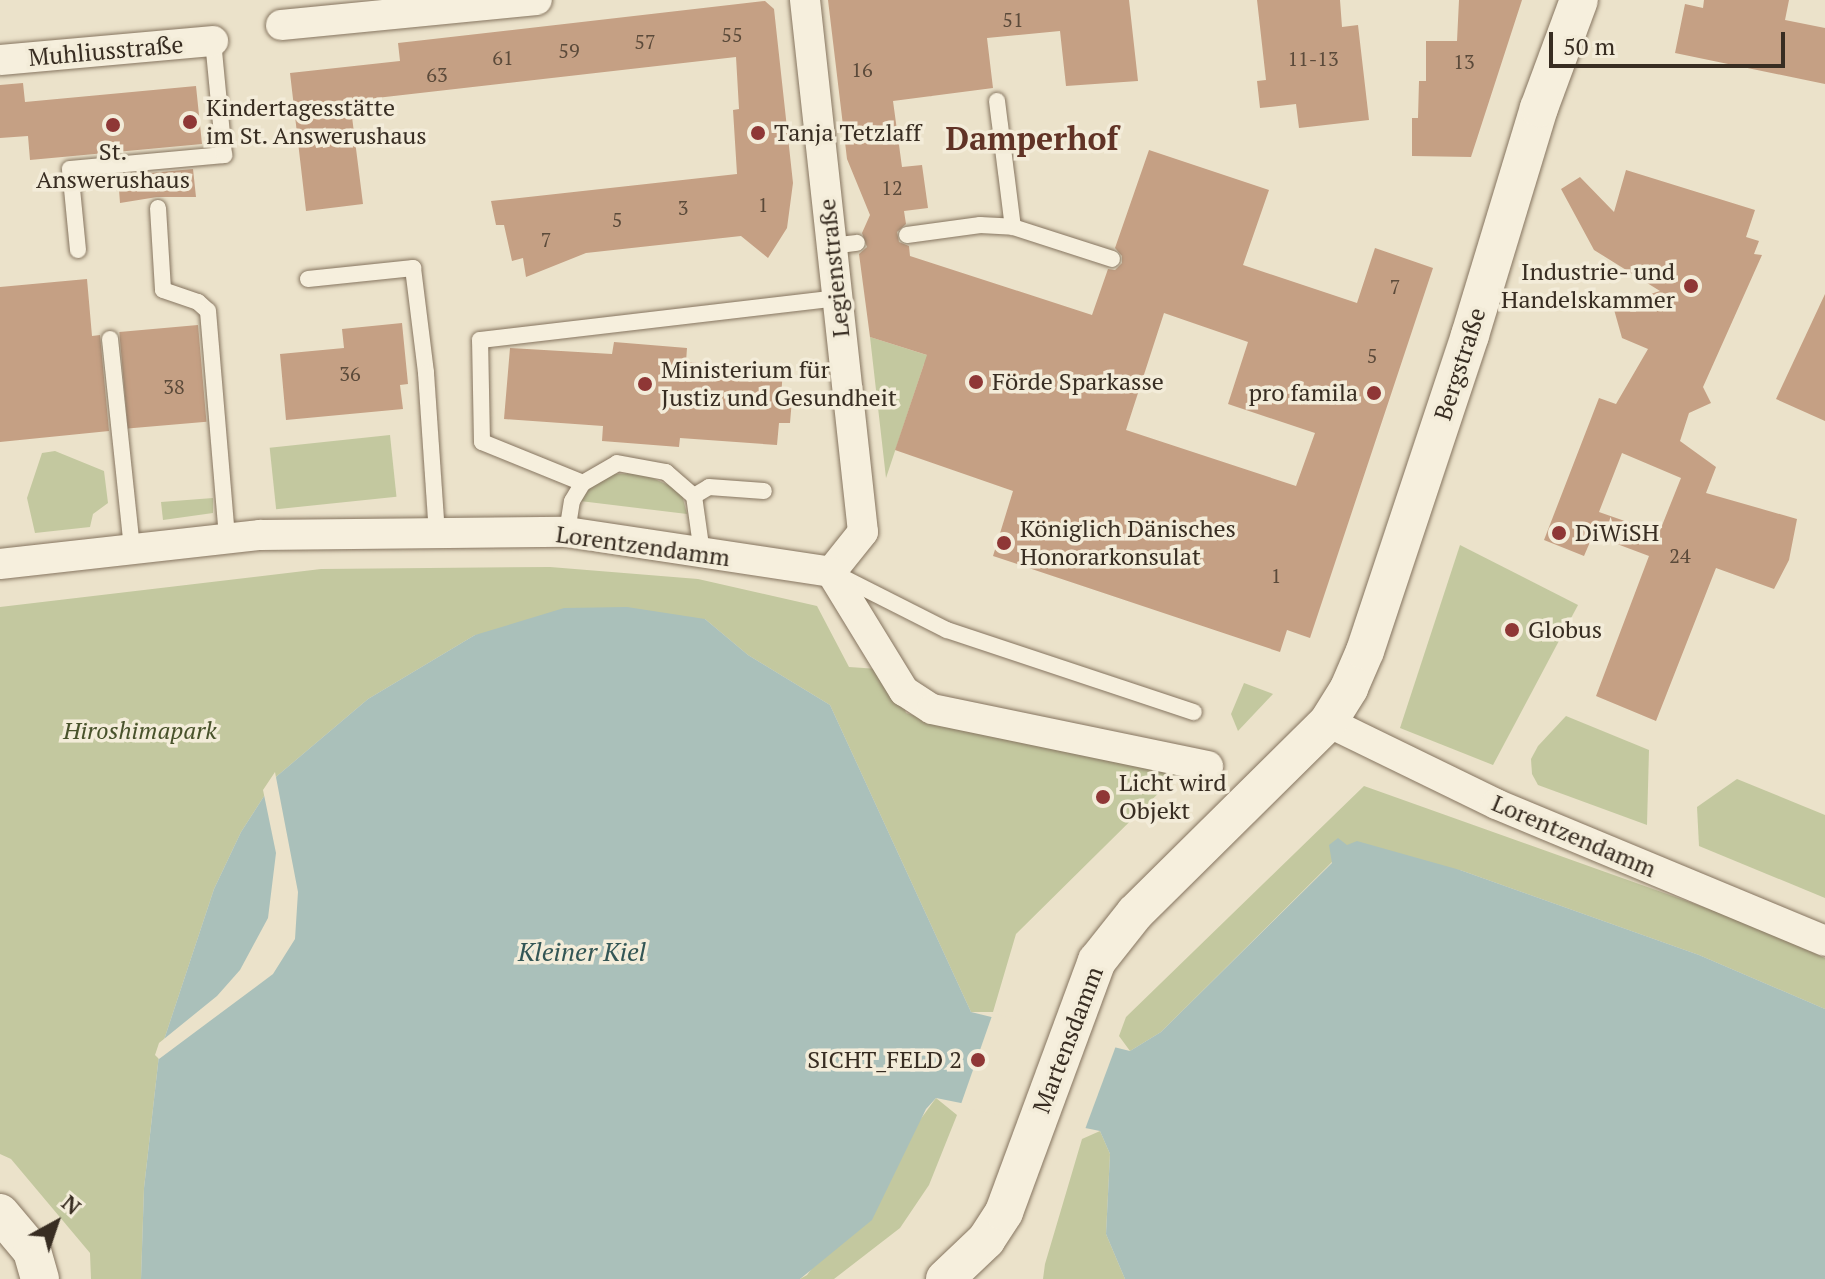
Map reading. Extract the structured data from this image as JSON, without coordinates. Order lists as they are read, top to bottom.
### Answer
{
  "streets": {
    "street": [
      "Muhliusstraße",
      "Legienstraße",
      "Bergstraße",
      "Lorentzendamm",
      "Martensdamm"
    ]
  },
  "crossings": [
    ["Legienstraße", "Lorentzendamm"],
    ["Bergstraße", "Lorentzendamm"],
    ["Bergstraße", "Martensdamm"],
    ["Lorentzendamm", "Martensdamm"]
  ],
  "districts": ["Damperhof"],
  "water": ["Kleiner Kiel"],
  "parks": ["Hiroshimapark"],
  "places": [
    "Kindertagesstätte im St. Answerushaus",
    "St. Answerushaus",
    "Tanja Tetzlaff",
    "Industrie- und Handelskammer",
    "Förde Sparkasse",
    "Ministerium für Justiz und Gesundheit",
    "pro famila",
    "DiWiSH",
    "Königlich Dänisches Honorarkonsulat",
    "Globus",
    "Licht wird Objekt",
    "SICHT_FELD 2"
  ],
  "house_numbers": [
    "51",
    "55",
    "57",
    "59",
    "61",
    "11-13",
    "13",
    "16",
    "63",
    "12",
    "1",
    "3",
    "5",
    "7",
    "7",
    "5",
    "36",
    "38",
    "24",
    "1"
  ],
  "scale_bar": "50 m",
  "north": "top right"
}
